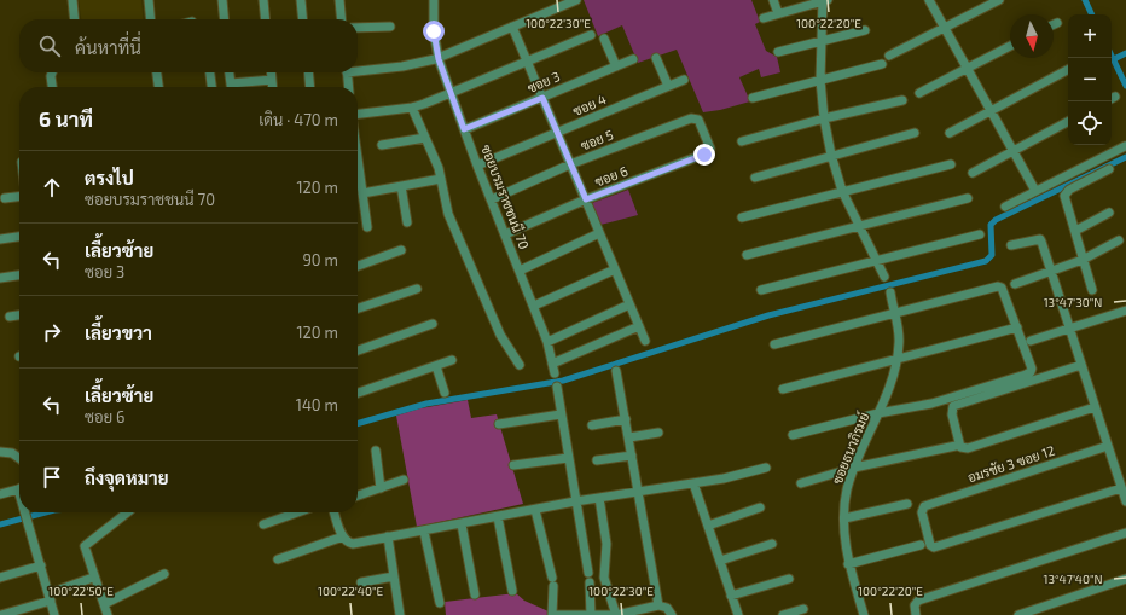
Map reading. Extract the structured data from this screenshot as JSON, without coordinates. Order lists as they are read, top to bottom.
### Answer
{
  "streets": {
    "street": [
      "ซอย 3",
      "ซอย 4",
      "ซอย 5",
      "ซอย 6",
      "ซอยบรมราชชนนี 70",
      "ซอยธนาภิรมย์",
      "อมรชัย 3 ซอย 12"
    ]
  },
  "crossings": [
    ["ซอย 3", "ซอยบรมราชชนนี 70"],
    ["ซอย 4", "ซอยบรมราชชนนี 70"],
    ["ซอย 5", "ซอย 6"],
    ["ซอย 5", "ซอยบรมราชชนนี 70"],
    ["ซอย 6", "ซอยบรมราชชนนี 70"]
  ],
  "north": "bottom",
  "page": {
    "map_buttons": ["+", "−"],
    "search": "ค้นหาที่นี่",
    "heading": ["6 นาที", "เดิน · 470 m"],
    "list": [
      ["ตรงไป", "ซอยบรมราชชนนี 70", "120 m"],
      ["เลี้ยวซ้าย", "ซอย 3", "90 m"],
      ["เลี้ยวขวา", "120 m"],
      ["เลี้ยวซ้าย", "ซอย 6", "140 m"],
      "ถึงจุดหมาย"
    ]
  },
  "coordinates": [
    "100°22'30\"E",
    "100°22'20\"E",
    "13°47'30\"N",
    "13°47'40\"N",
    "100°22'50\"E",
    "100°22'40\"E"
  ]
}
